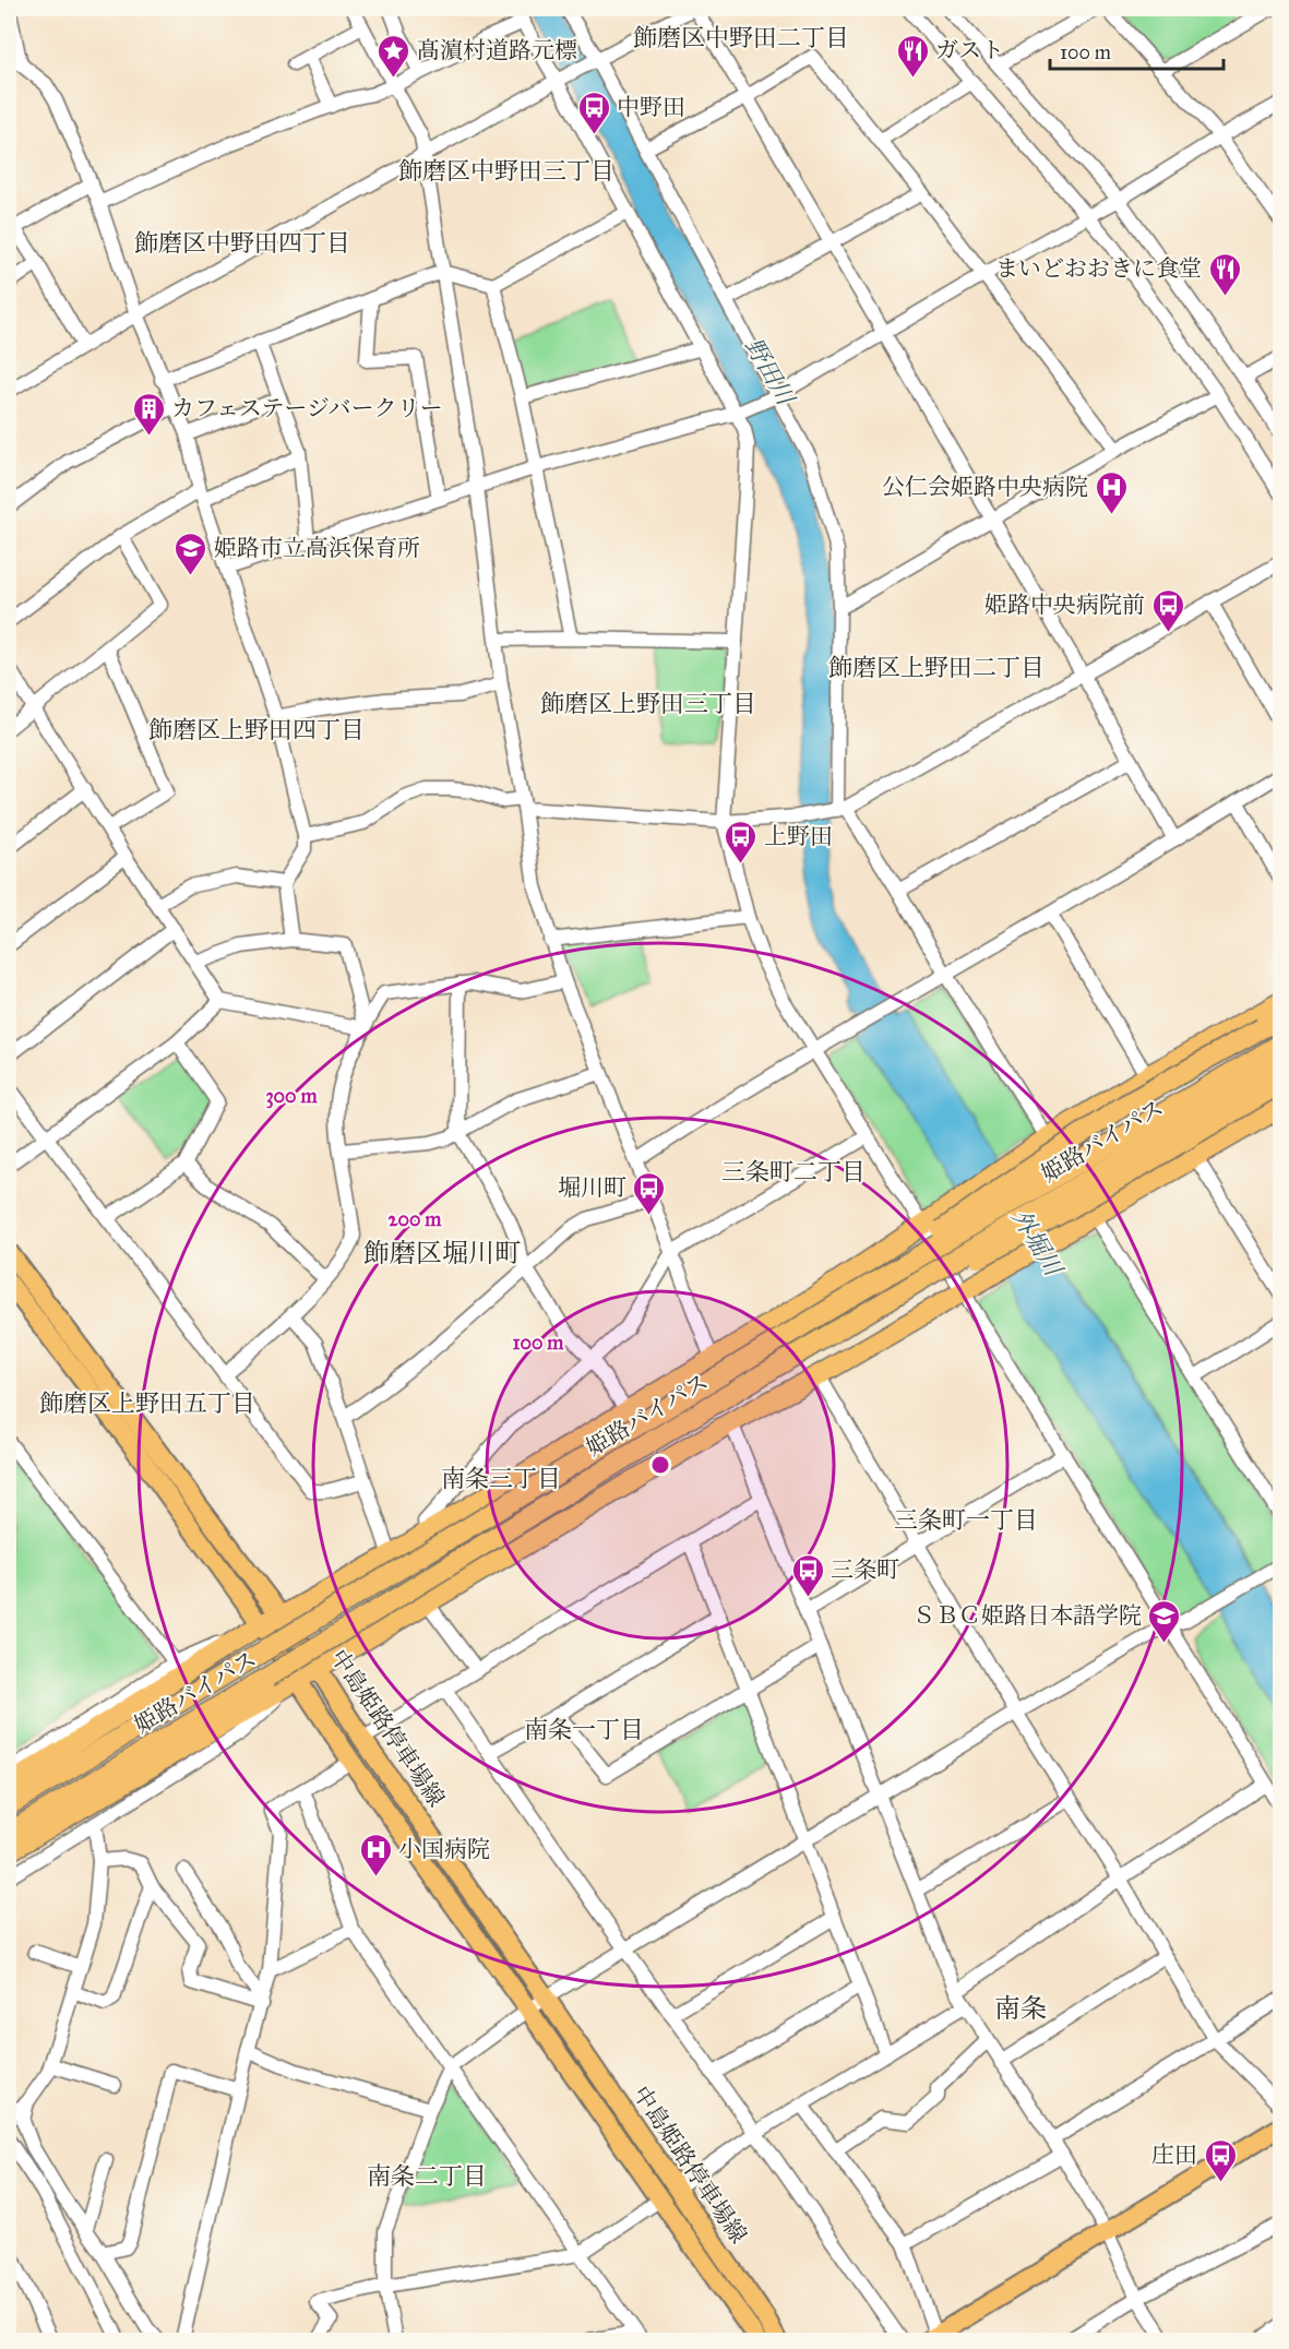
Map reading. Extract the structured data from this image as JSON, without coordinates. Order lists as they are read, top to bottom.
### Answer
{
  "streets": {
    "highway": ["姫路バイパス"],
    "main road": ["中島姫路停車場線"]
  },
  "districts": [
    "飾磨区中野田二丁目",
    "飾磨区中野田三丁目",
    "飾磨区中野田四丁目",
    "飾磨区上野田二丁目",
    "飾磨区上野田三丁目",
    "飾磨区上野田四丁目",
    "三条町二丁目",
    "飾磨区堀川町",
    "飾磨区上野田五丁目",
    "南条三丁目",
    "三条町一丁目",
    "南条一丁目",
    "南条",
    "南条二丁目"
  ],
  "water": ["野田川", "外堀川"],
  "places": {
    "place": ["髙濵村道路元標"],
    "restaurant": ["ガスト", "まいどおおきに食堂"],
    "bus stop": [
      "中野田",
      "姫路中央病院前",
      "上野田",
      "堀川町",
      "三条町",
      "庄田"
    ],
    "building": ["カフェステージバークリー"],
    "hospital": ["公仁会姫路中央病院", "小国病院"],
    "school or university": ["姫路市立高浜保育所", "ＳＢＣ姫路日本語学院"]
  },
  "scale_bar": "100 m",
  "rings": ["300 m", "200 m", "100 m"]
}
